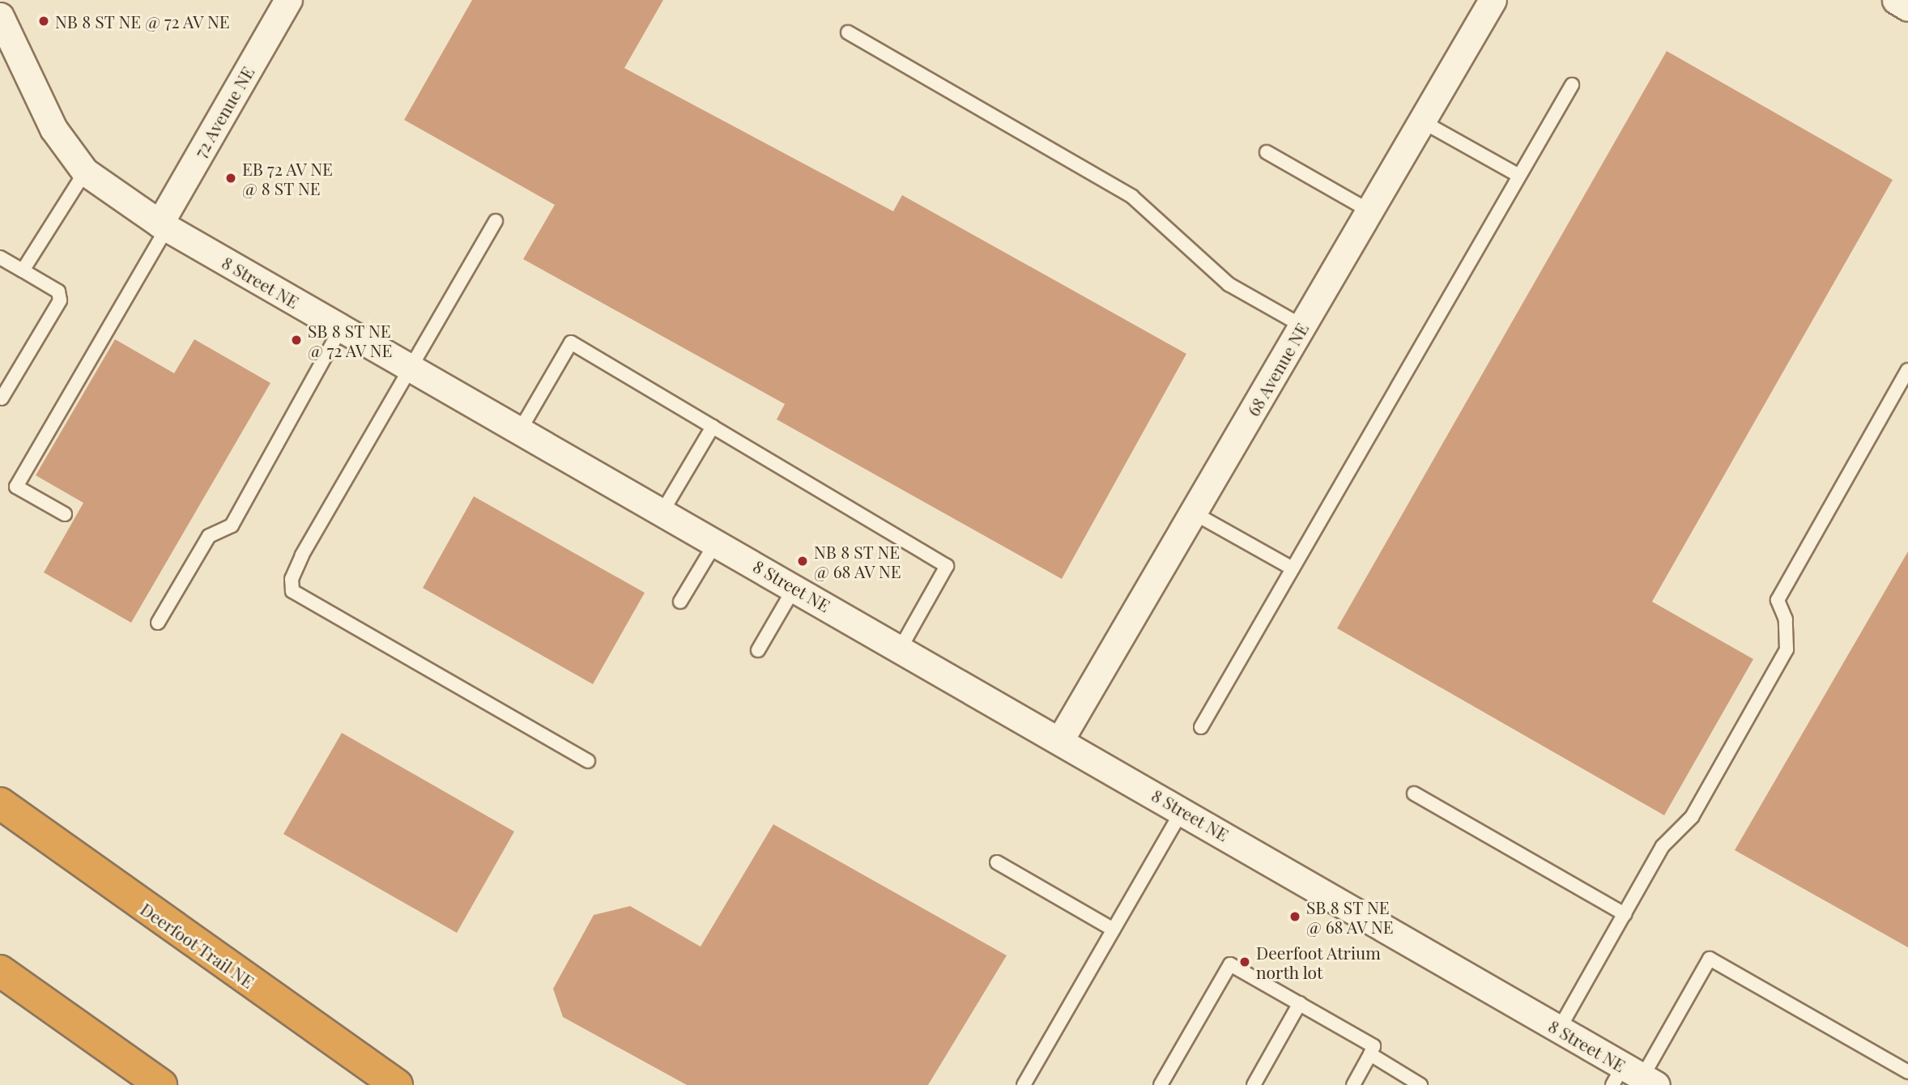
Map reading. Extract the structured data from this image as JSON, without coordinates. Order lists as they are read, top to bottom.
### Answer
{
  "streets": {
    "highway": ["Deerfoot Trail NE"],
    "street": ["72 Avenue NE", "8 Street NE", "68 Avenue NE"]
  },
  "crossings": [
    ["72 Avenue NE", "8 Street NE"],
    ["8 Street NE", "68 Avenue NE"]
  ],
  "places": [
    "NB 8 ST NE @ 72 AV NE",
    "EB 72 AV NE @ 8 ST NE",
    "SB 8 ST NE @ 72 AV NE",
    "NB 8 ST NE @ 68 AV NE",
    "SB 8 ST NE @ 68 AV NE",
    "Deerfoot Atrium north lot"
  ]
}
